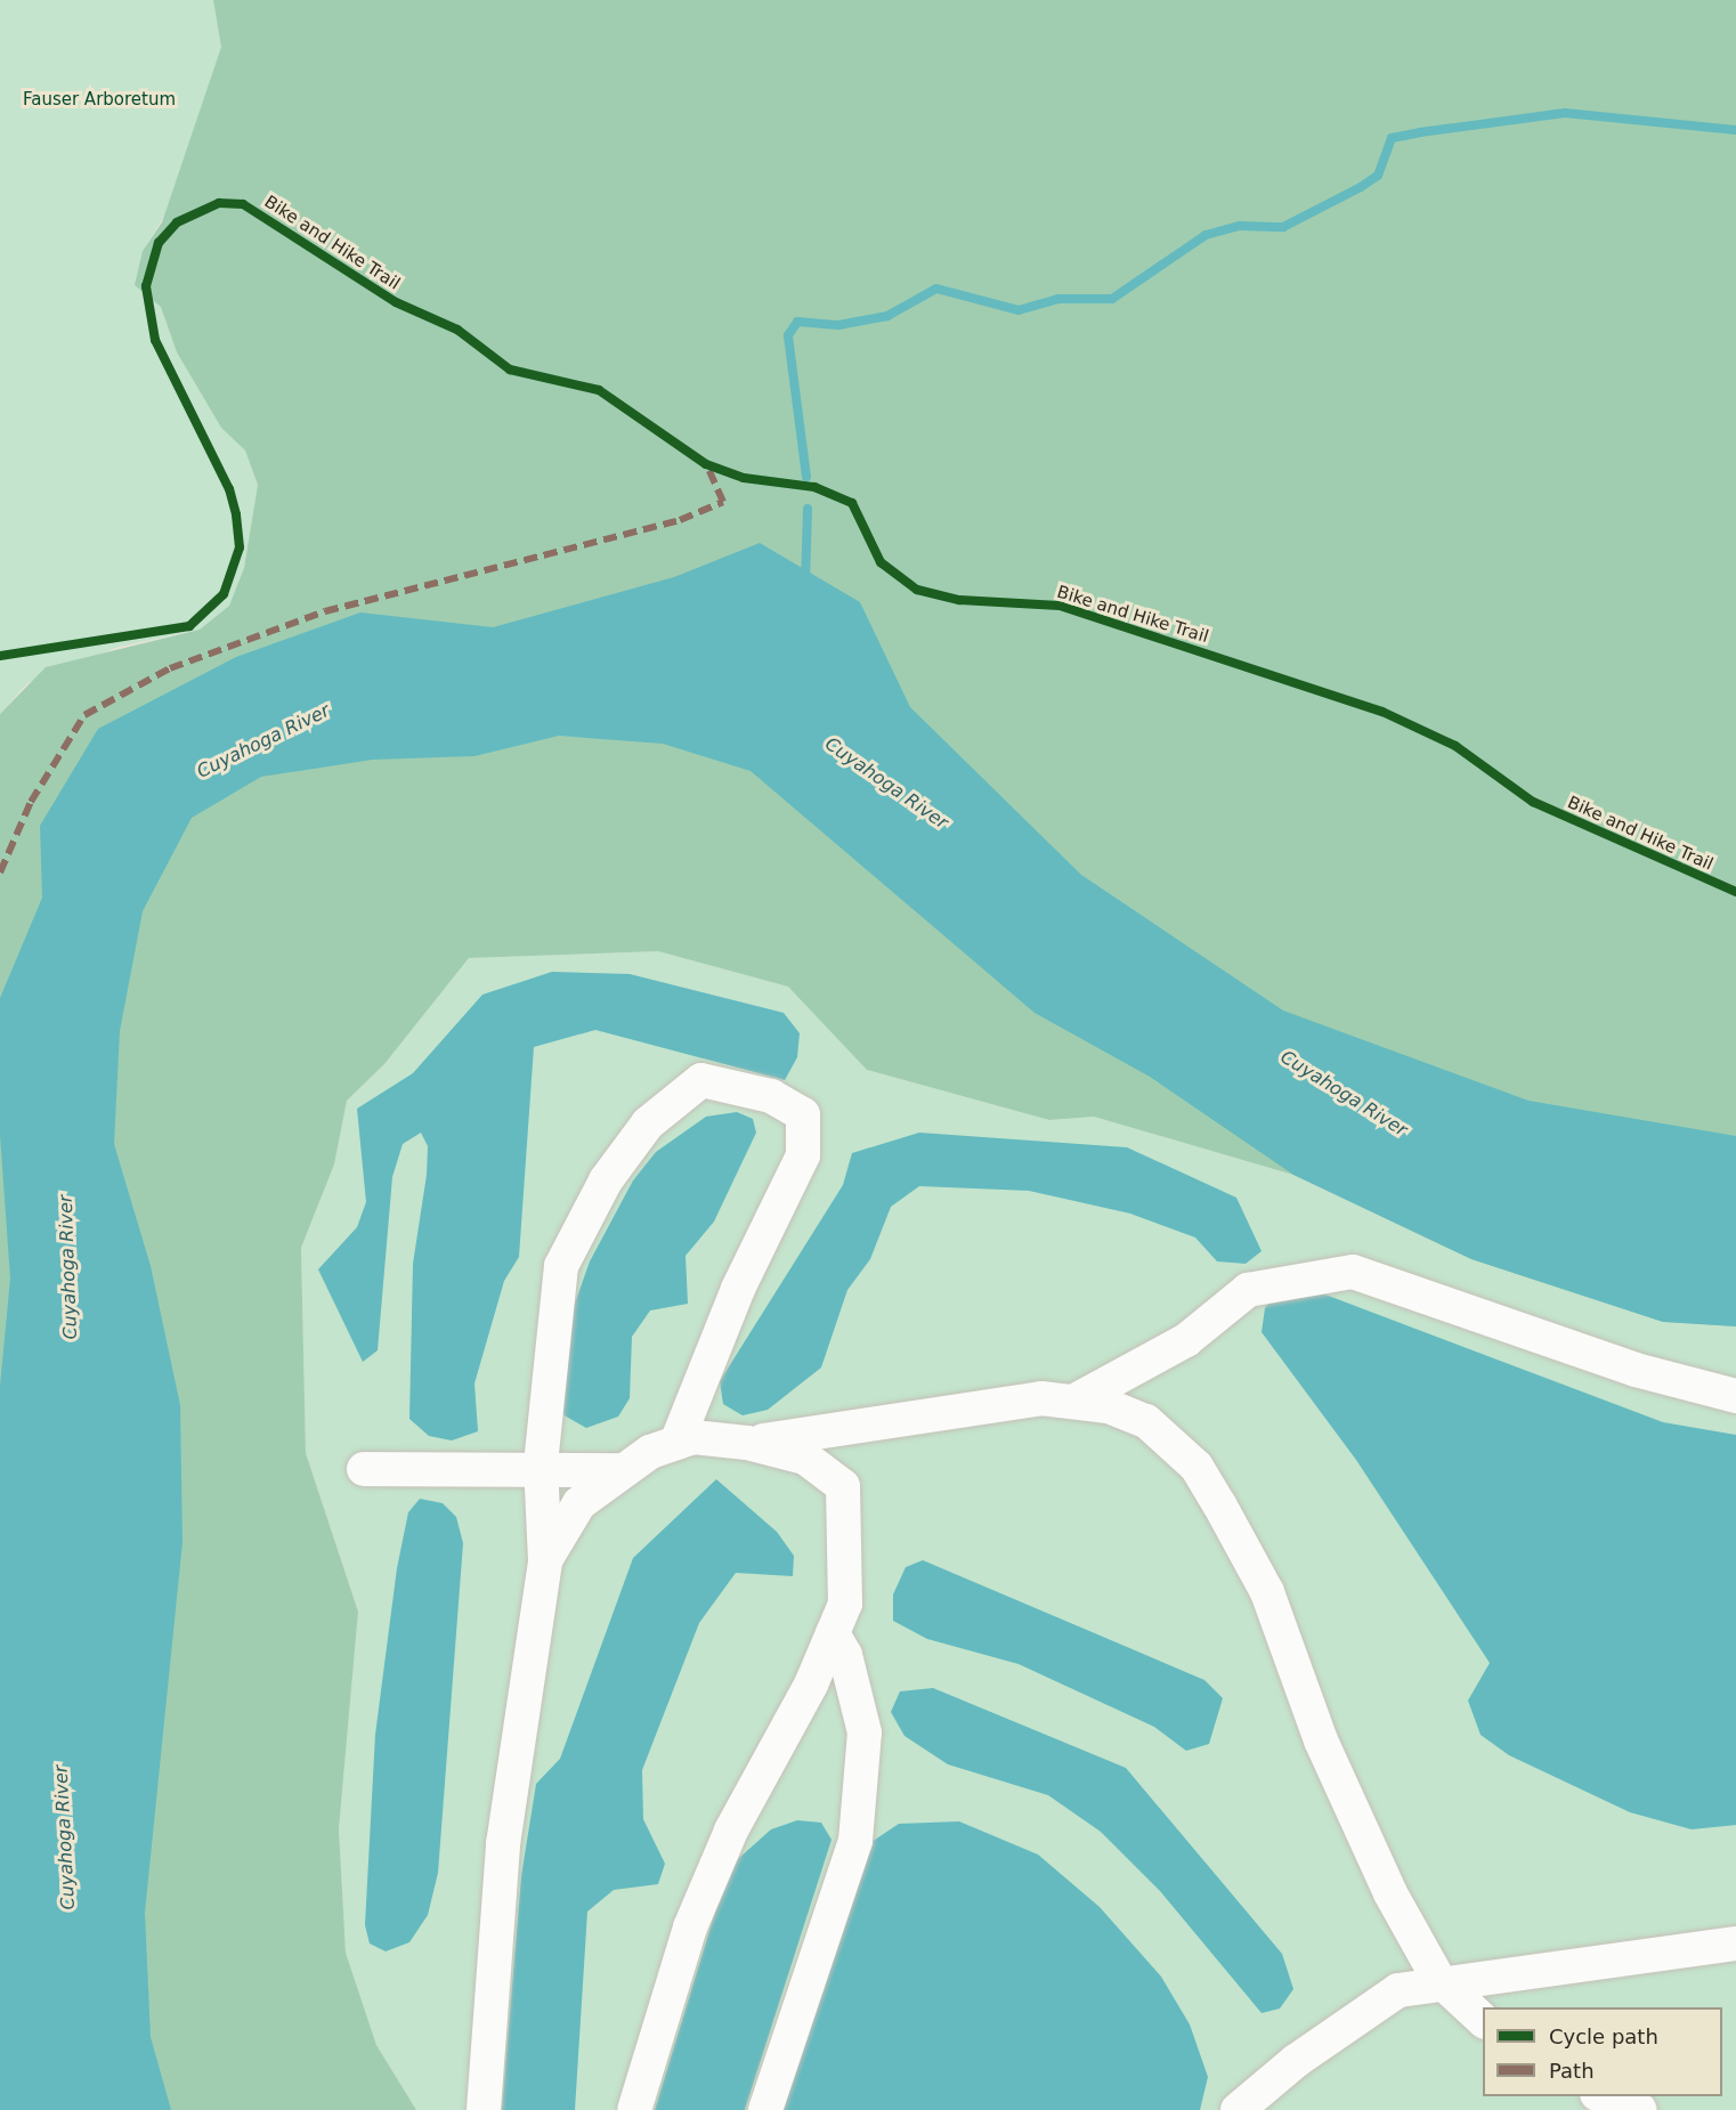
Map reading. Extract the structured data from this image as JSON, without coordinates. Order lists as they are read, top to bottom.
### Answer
{
  "streets": {
    "cycle path": ["Bike and Hike Trail"]
  },
  "water": ["Cuyahoga River"],
  "parks": ["Fauser Arboretum"],
  "legend": ["Cycle path", "Path"]
}
